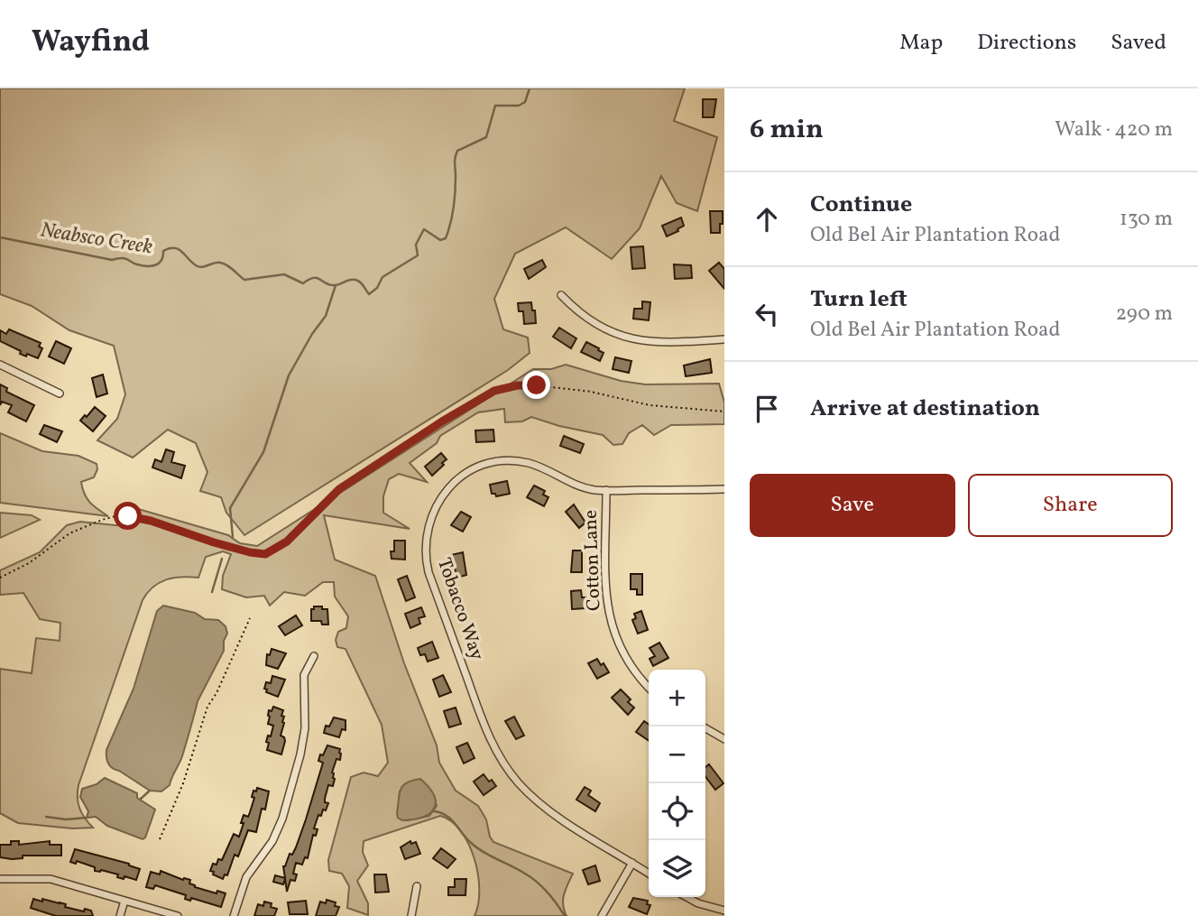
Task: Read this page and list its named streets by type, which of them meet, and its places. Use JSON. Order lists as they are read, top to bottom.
{
  "streets": {
    "street": ["Cotton Lane", "Tobacco Way"]
  },
  "crossings": [
    ["Cotton Lane", "Tobacco Way"]
  ],
  "water": ["Neabsco Creek"],
  "page": {
    "header": "Wayfind",
    "nav": ["Map", "Directions", "Saved"],
    "heading": ["6 min", "Walk · 420 m"],
    "list": [
      ["Continue", "Old Bel Air Plantation Road", "130 m"],
      ["Turn left", "Old Bel Air Plantation Road", "290 m"],
      "Arrive at destination"
    ],
    "buttons": ["Save", "Share"],
    "map_buttons": ["+", "−"]
  }
}
